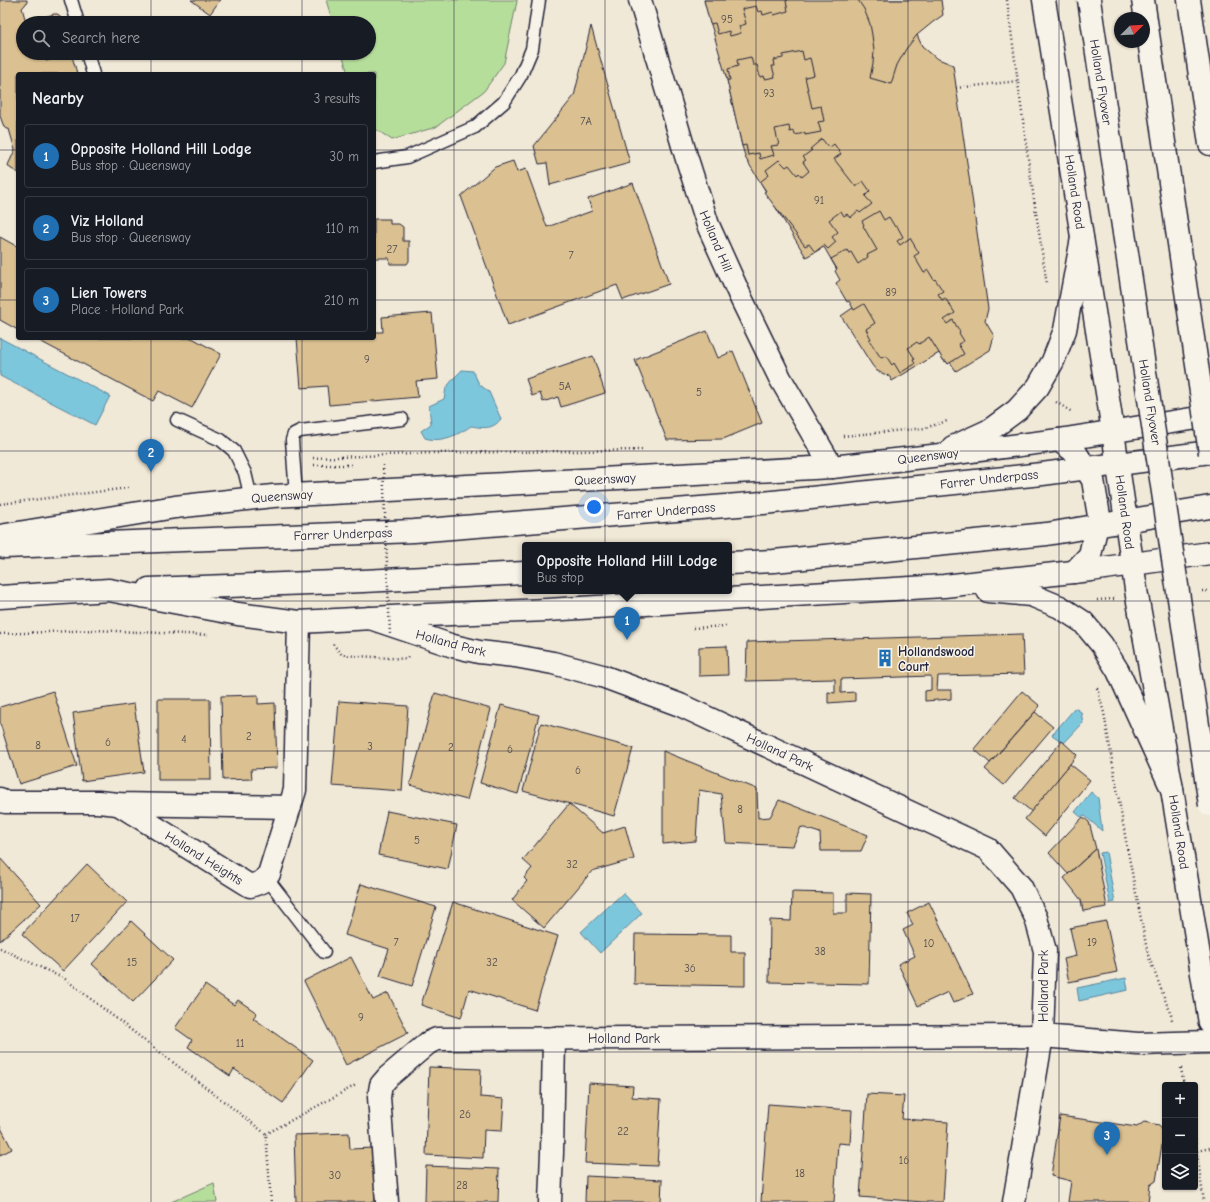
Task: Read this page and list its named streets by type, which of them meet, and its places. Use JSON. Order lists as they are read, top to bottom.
{
  "streets": {
    "main road": [
      "Holland Flyover",
      "Holland Road",
      "Holland Hill",
      "Queensway",
      "Farrer Underpass",
      "Holland Park",
      "Holland Heights"
    ]
  },
  "crossings": [
    ["Holland Road", "Queensway"],
    ["Holland Hill", "Queensway"]
  ],
  "places": {
    "building": ["Hollandswood Court"]
  },
  "house_numbers": [
    "95",
    "93",
    "7A",
    "91",
    "27",
    "7",
    "89",
    "9",
    "5A",
    "5",
    "2",
    "4",
    "6",
    "8",
    "3",
    "2",
    "6",
    "6",
    "8",
    "5",
    "32",
    "17",
    "7",
    "19",
    "10",
    "38",
    "15",
    "32",
    "36",
    "9",
    "11",
    "26",
    "22",
    "16",
    "18",
    "30",
    "28"
  ],
  "north": "top right",
  "page": {
    "search": "Search here",
    "heading": ["Nearby", "3 results"],
    "list": [
      {
        "mark": "1",
        "name": "Opposite Holland Hill Lodge",
        "note": "Bus stop · Queensway",
        "value": "30 m"
      },
      {
        "mark": "2",
        "name": "Viz Holland",
        "note": "Bus stop · Queensway",
        "value": "110 m"
      },
      {
        "mark": "3",
        "name": "Lien Towers",
        "note": "Place · Holland Park",
        "value": "210 m"
      }
    ],
    "pins": ["2", "1", "3"],
    "popup": ["Opposite Holland Hill Lodge", "Bus stop"],
    "map_buttons": ["+", "−"]
  }
}
